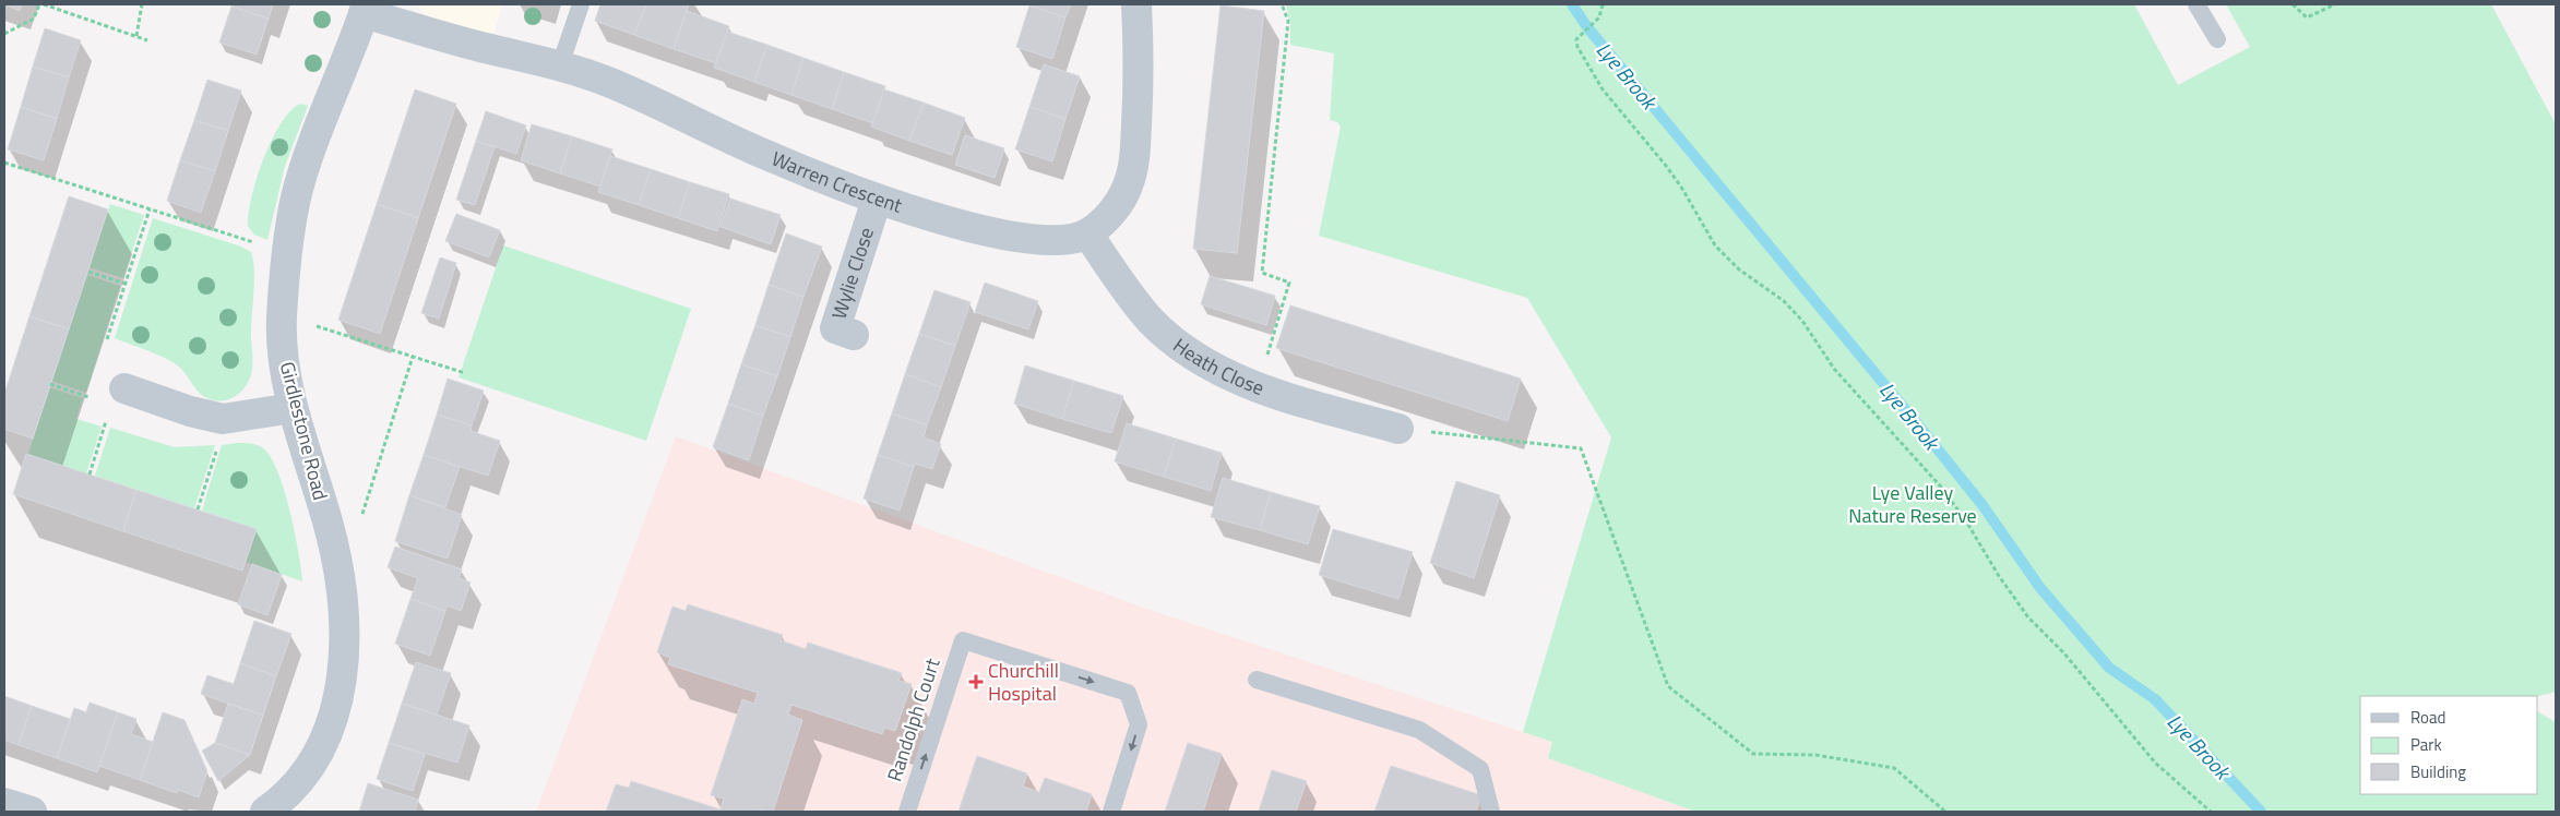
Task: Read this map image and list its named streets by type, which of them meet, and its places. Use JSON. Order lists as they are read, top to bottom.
{
  "streets": {
    "street": [
      "Warren Crescent",
      "Wylie Close",
      "Heath Close",
      "Girdlestone Road"
    ],
    "lane": ["Randolph Court"]
  },
  "crossings": [
    ["Warren Crescent", "Wylie Close"],
    ["Warren Crescent", "Heath Close"],
    ["Warren Crescent", "Girdlestone Road"]
  ],
  "water": ["Lye Brook"],
  "parks": ["Lye Valley Nature Reserve"],
  "places": {
    "health": ["Churchill Hospital"]
  },
  "legend": ["Road", "Park", "Building"]
}
